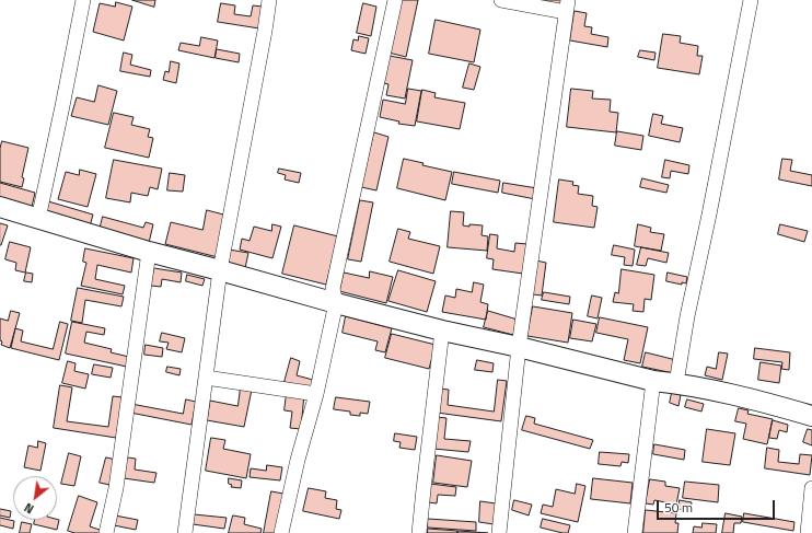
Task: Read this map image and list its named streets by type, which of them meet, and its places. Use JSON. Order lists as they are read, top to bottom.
{
  "scale_bar": "50 m",
  "north": "bottom left"
}
